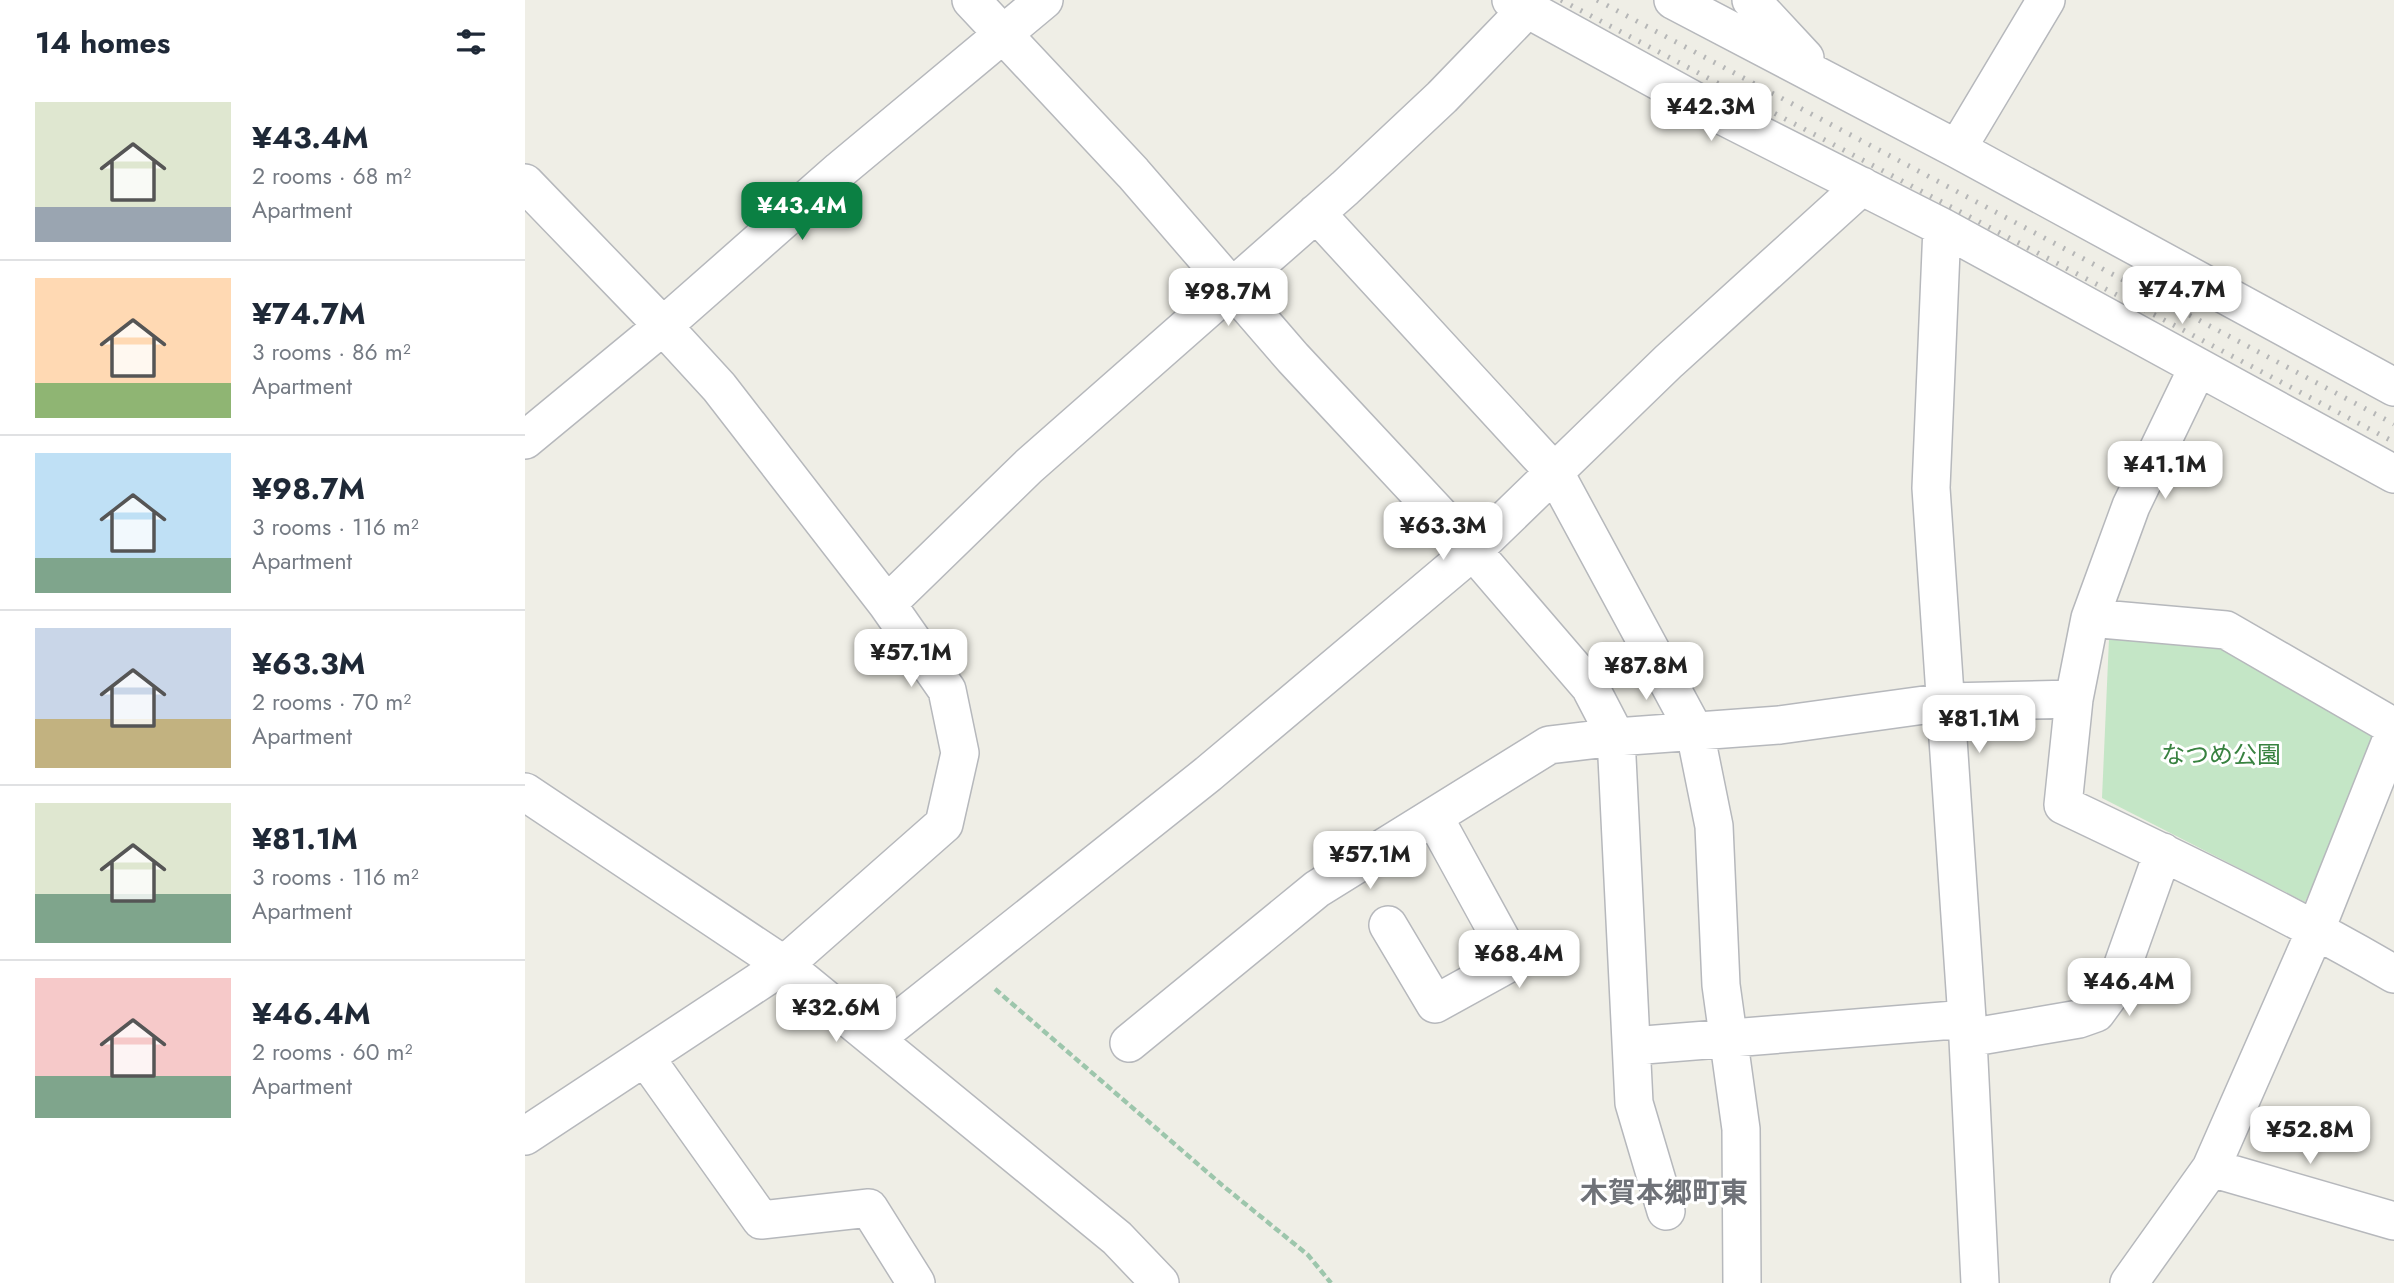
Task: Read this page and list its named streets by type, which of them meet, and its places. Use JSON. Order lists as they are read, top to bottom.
{
  "districts": ["木賀本郷町東"],
  "parks": ["なつめ公園"],
  "page": {
    "heading": "14 homes",
    "price": [
      "¥42.3M",
      "¥43.4M",
      "¥74.7M",
      "¥98.7M",
      "¥41.1M",
      "¥63.3M",
      "¥57.1M",
      "¥87.8M",
      "¥81.1M",
      "¥57.1M",
      "¥68.4M",
      "¥46.4M",
      "¥32.6M",
      "¥52.8M"
    ],
    "list": [
      {
        "name": "¥43.4M",
        "note": "2 rooms · 68 m² · Apartment"
      },
      {
        "name": "¥74.7M",
        "note": "3 rooms · 86 m² · Apartment"
      },
      {
        "name": "¥98.7M",
        "note": "3 rooms · 116 m² · Apartment"
      },
      {
        "name": "¥63.3M",
        "note": "2 rooms · 70 m² · Apartment"
      },
      {
        "name": "¥81.1M",
        "note": "3 rooms · 116 m² · Apartment"
      },
      {
        "name": "¥46.4M",
        "note": "2 rooms · 60 m² · Apartment"
      }
    ]
  }
}
